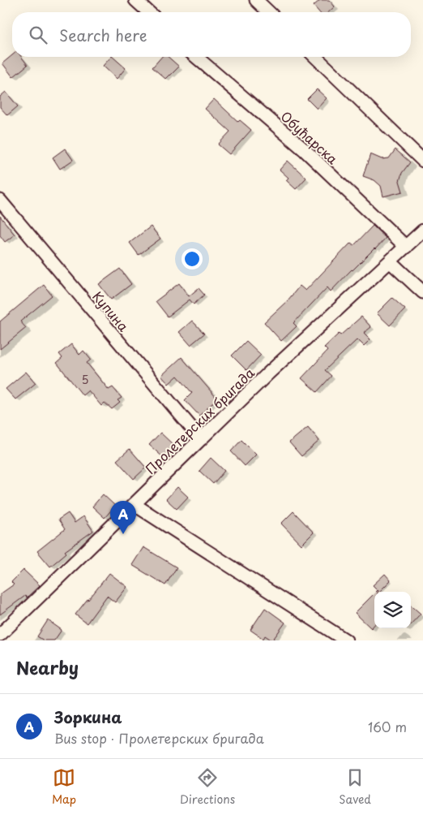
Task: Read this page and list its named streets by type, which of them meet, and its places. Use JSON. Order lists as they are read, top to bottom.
{
  "streets": {
    "street": ["Обућарска", "Купина", "Пролетерских бригада"]
  },
  "crossings": [
    ["Обућарска", "Пролетерских бригада"],
    ["Купина", "Пролетерских бригада"]
  ],
  "house_numbers": ["5"],
  "page": {
    "search": "Search here",
    "pins": "A",
    "heading": "Nearby",
    "list": [
      {
        "mark": "A",
        "name": "Зоркина",
        "note": "Bus stop · Пролетерских бригада",
        "value": "160 m"
      }
    ],
    "nav": ["Map", "Directions", "Saved"]
  }
}
